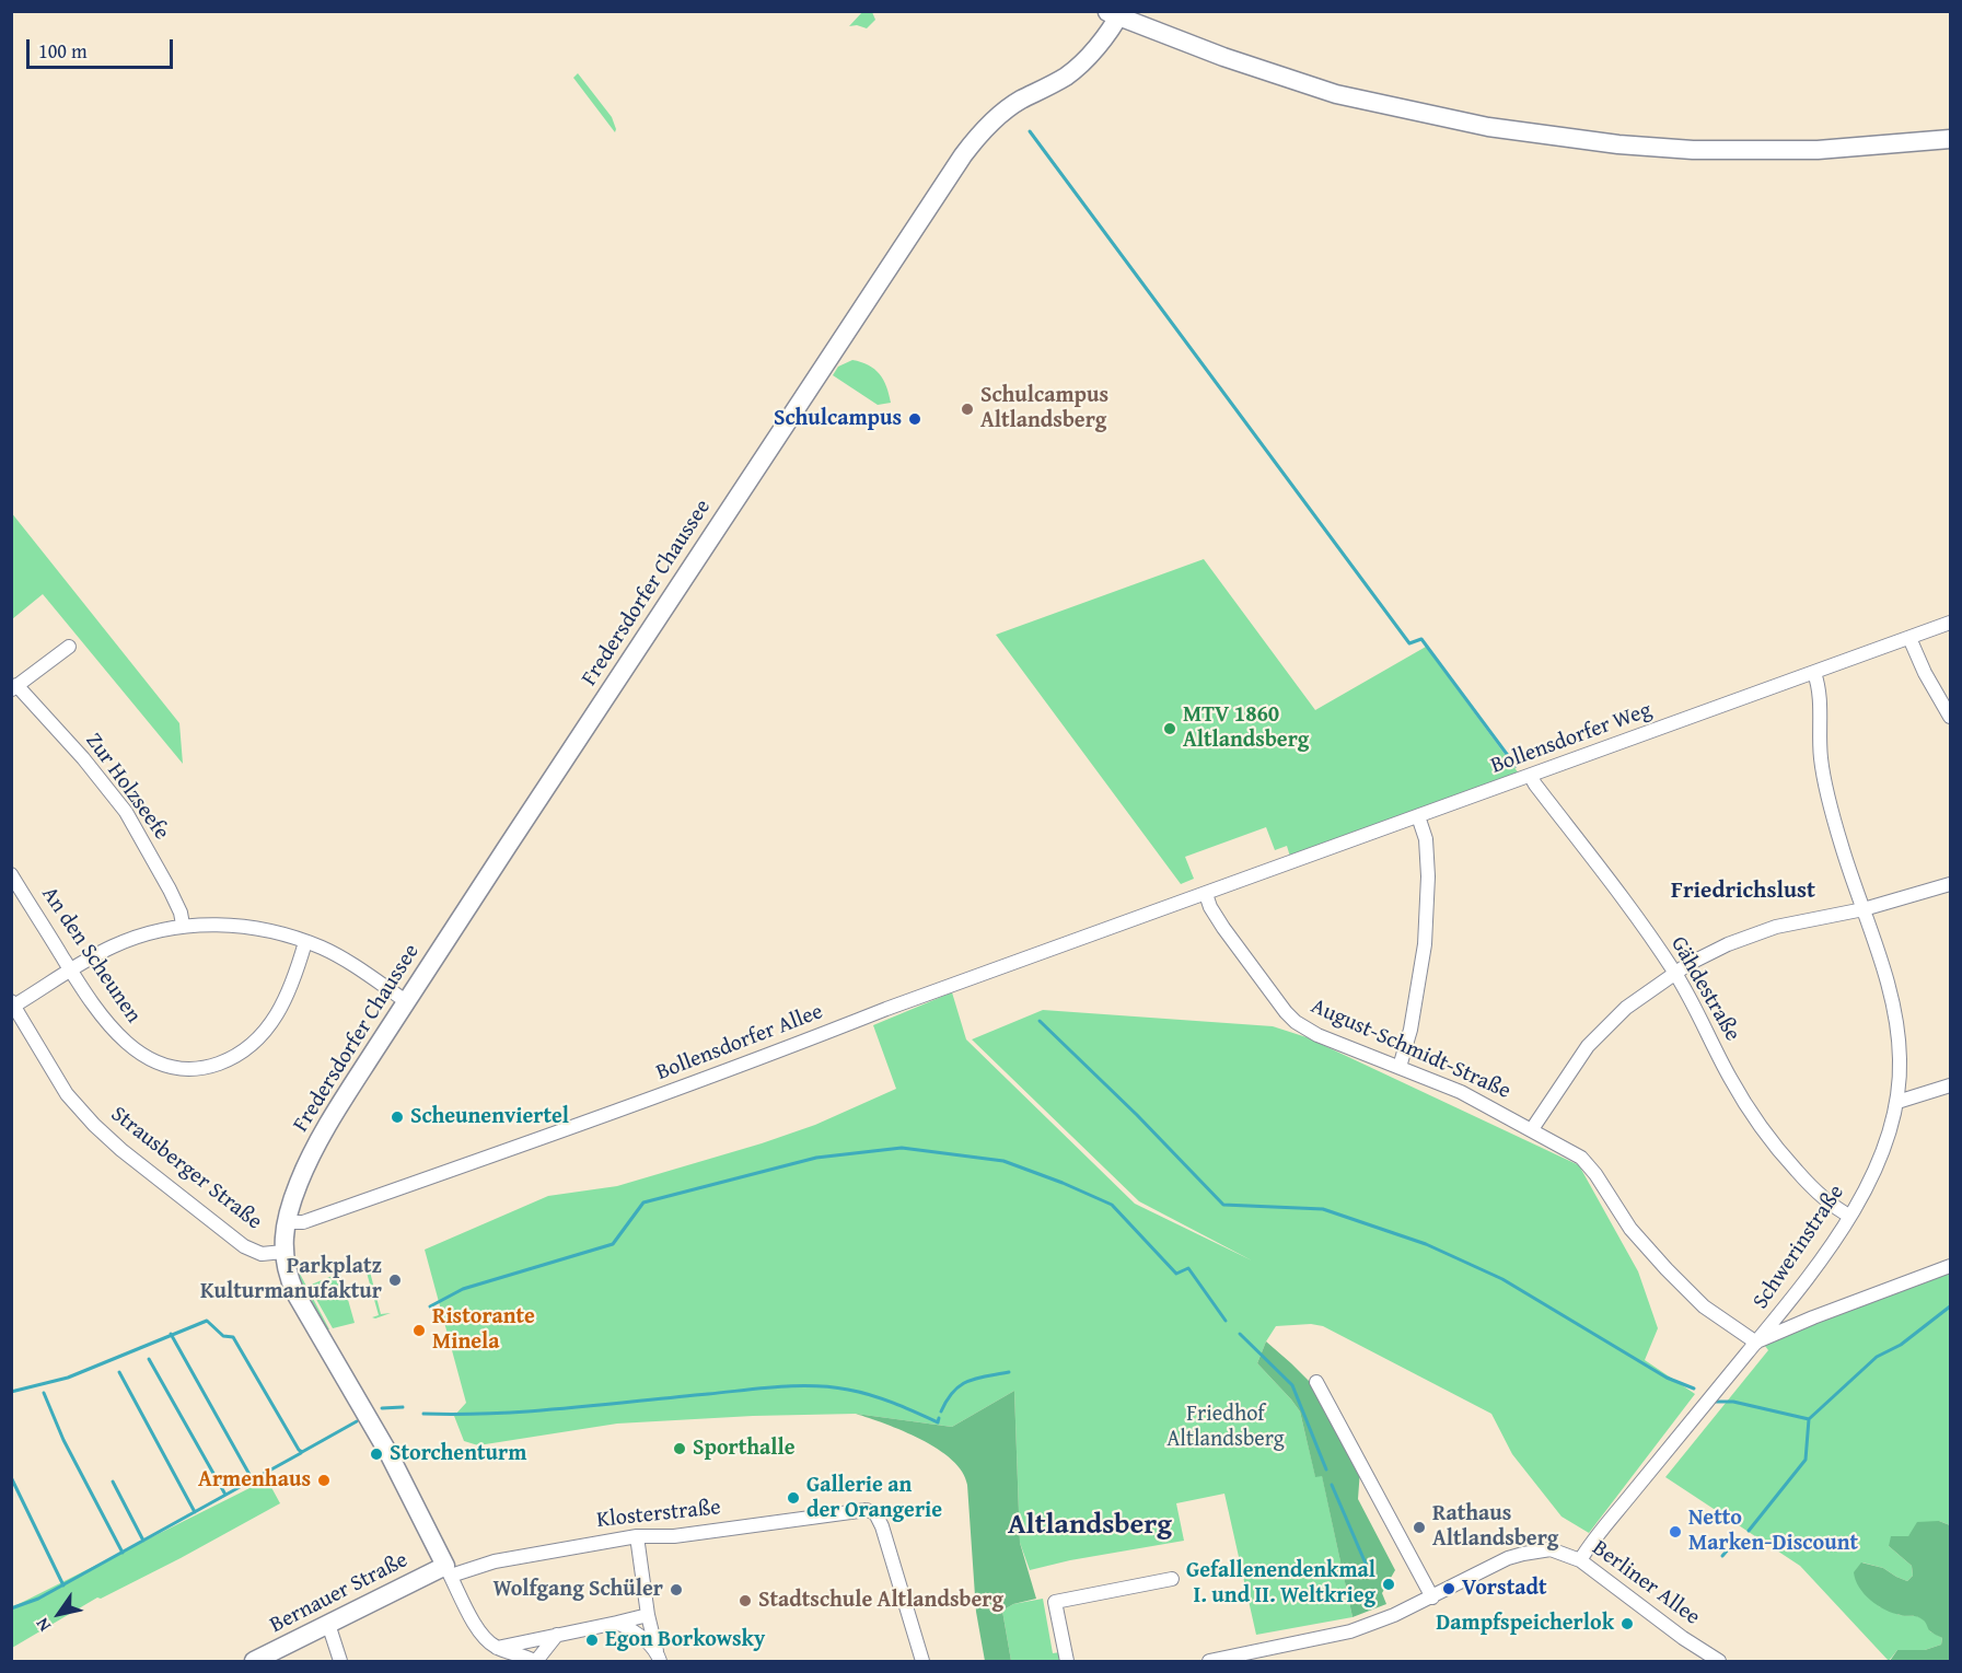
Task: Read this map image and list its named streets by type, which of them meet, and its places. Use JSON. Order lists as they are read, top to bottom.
{
  "streets": {
    "main road": ["Fredersdorfer Chaussee", "Bernauer Straße"],
    "street": [
      "Bollensdorfer Weg",
      "Zur Holzseefe",
      "An den Scheunen",
      "Gähdestraße",
      "Bollensdorfer Allee",
      "August-Schmidt-Straße",
      "Strausberger Straße",
      "Schwerinstraße",
      "Klosterstraße",
      "Berliner Allee"
    ]
  },
  "crossings": [
    ["Fredersdorfer Chaussee", "Bollensdorfer Allee"],
    ["Fredersdorfer Chaussee", "Strausberger Straße"],
    ["Bollensdorfer Weg", "Gähdestraße"],
    ["Bollensdorfer Weg", "Bollensdorfer Allee"],
    ["Bollensdorfer Weg", "August-Schmidt-Straße"],
    ["Bollensdorfer Weg", "Schwerinstraße"],
    ["Gähdestraße", "Schwerinstraße"],
    ["Bollensdorfer Allee", "August-Schmidt-Straße"],
    ["August-Schmidt-Straße", "Schwerinstraße"],
    ["Schwerinstraße", "Berliner Allee"],
    ["Klosterstraße", "Bernauer Straße"]
  ],
  "districts": ["Friedrichslust", "Altlandsberg"],
  "parks": ["Friedhof Altlandsberg"],
  "places": [
    "Schulcampus Altlandsberg",
    "Schulcampus",
    "MTV 1860 Altlandsberg",
    "Scheunenviertel",
    "Parkplatz Kulturmanufaktur",
    "Ristorante Minela",
    "Sporthalle",
    "Storchenturm",
    "Armenhaus",
    "Gallerie an der Orangerie",
    "Rathaus Altlandsberg",
    "Netto Marken-Discount",
    "Gefallenendenkmal I. und II. Weltkrieg",
    "Vorstadt",
    "Wolfgang Schüler",
    "Stadtschule Altlandsberg",
    "Dampfspeicherlok",
    "Egon Borkowsky"
  ],
  "scale_bar": "100 m",
  "north": "bottom left"
}
